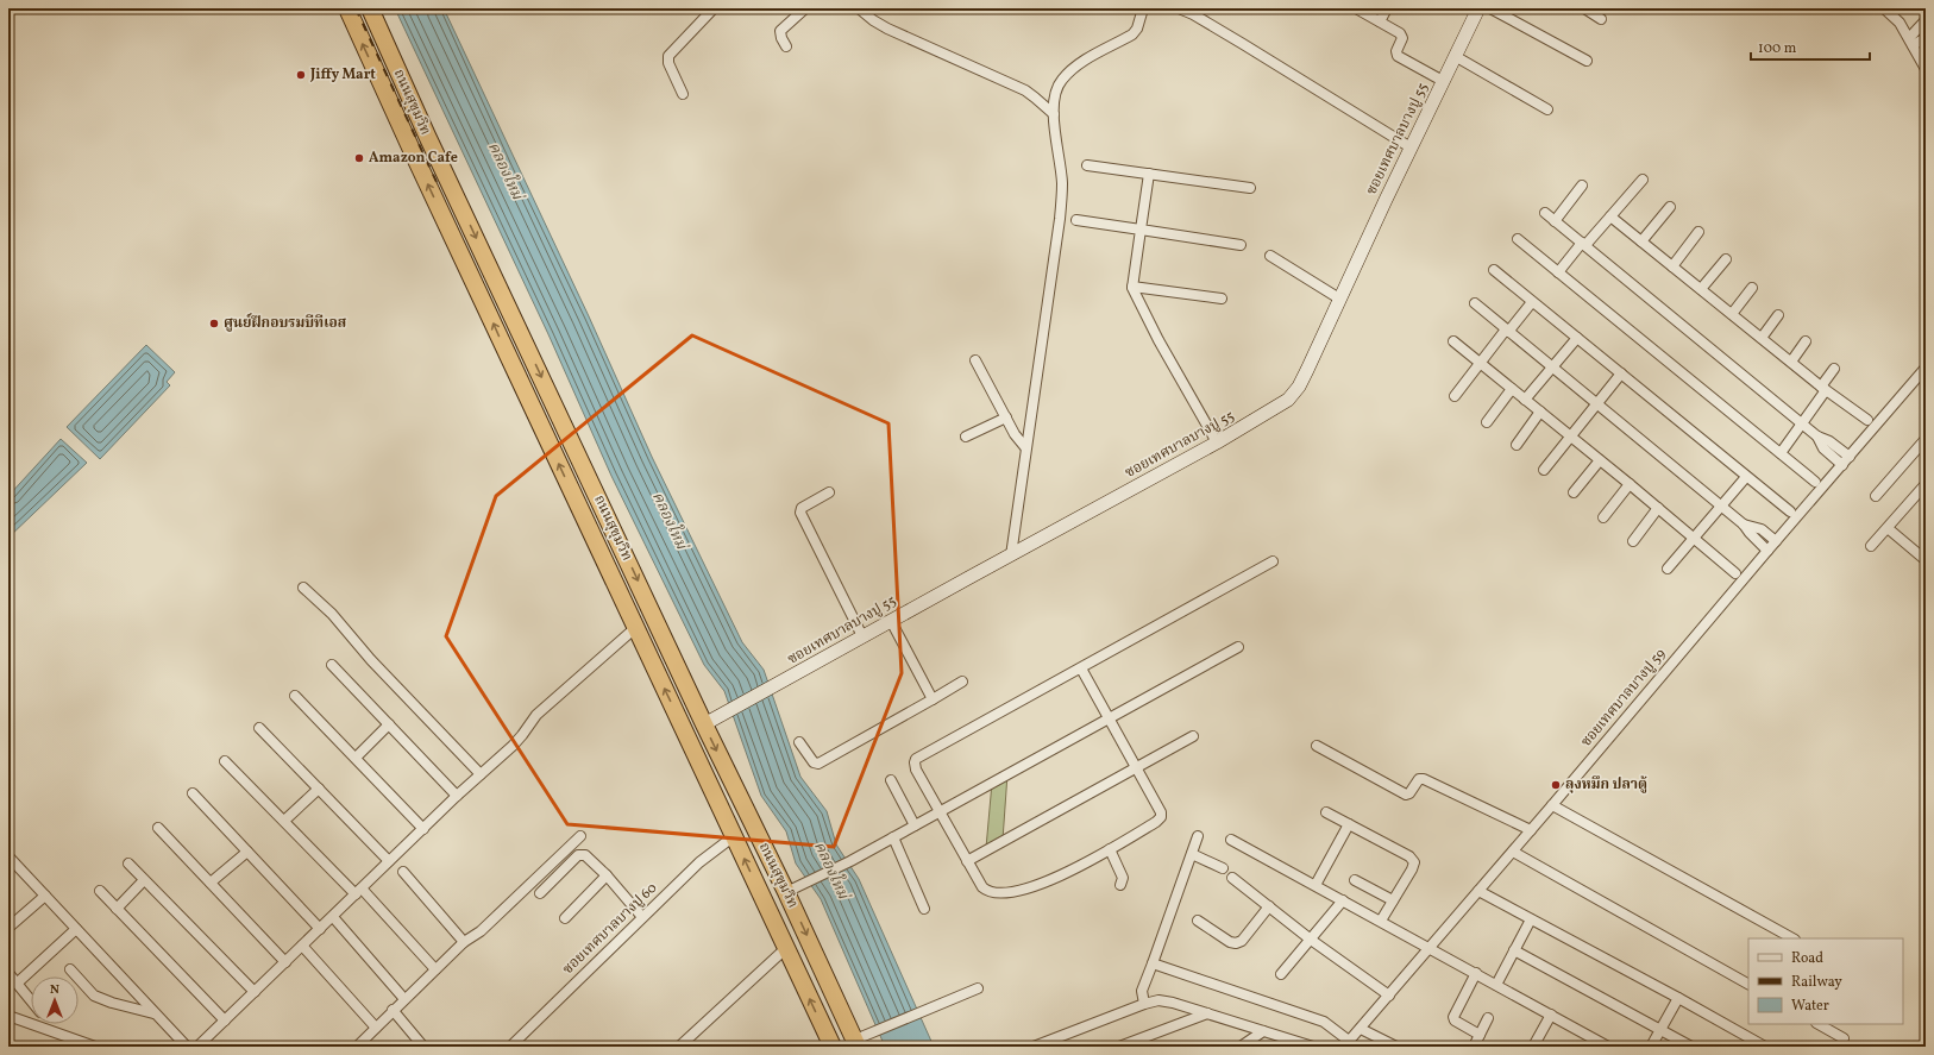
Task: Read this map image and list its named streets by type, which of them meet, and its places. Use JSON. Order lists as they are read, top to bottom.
{
  "streets": {
    "highway": ["ถนนสุขุมวิท"],
    "street": ["ซอยเทศบาลบางปู 55", "ซอยเทศบาลบางปู 59", "ซอยเทศบาลบางปู 60"]
  },
  "crossings": [
    ["ถนนสุขุมวิท", "ซอยเทศบาลบางปู 55"],
    ["ถนนสุขุมวิท", "ซอยเทศบาลบางปู 60"]
  ],
  "water": ["คลองใหม่"],
  "places": [
    "Jiffy Mart",
    "Amazon Cafe",
    "ศูนย์ฝึกอบรมบีทีเอส",
    "ลุงหมึก ปลาตู้"
  ],
  "legend": ["Road", "Railway", "Water"],
  "scale_bar": "100 m",
  "north": "top"
}
